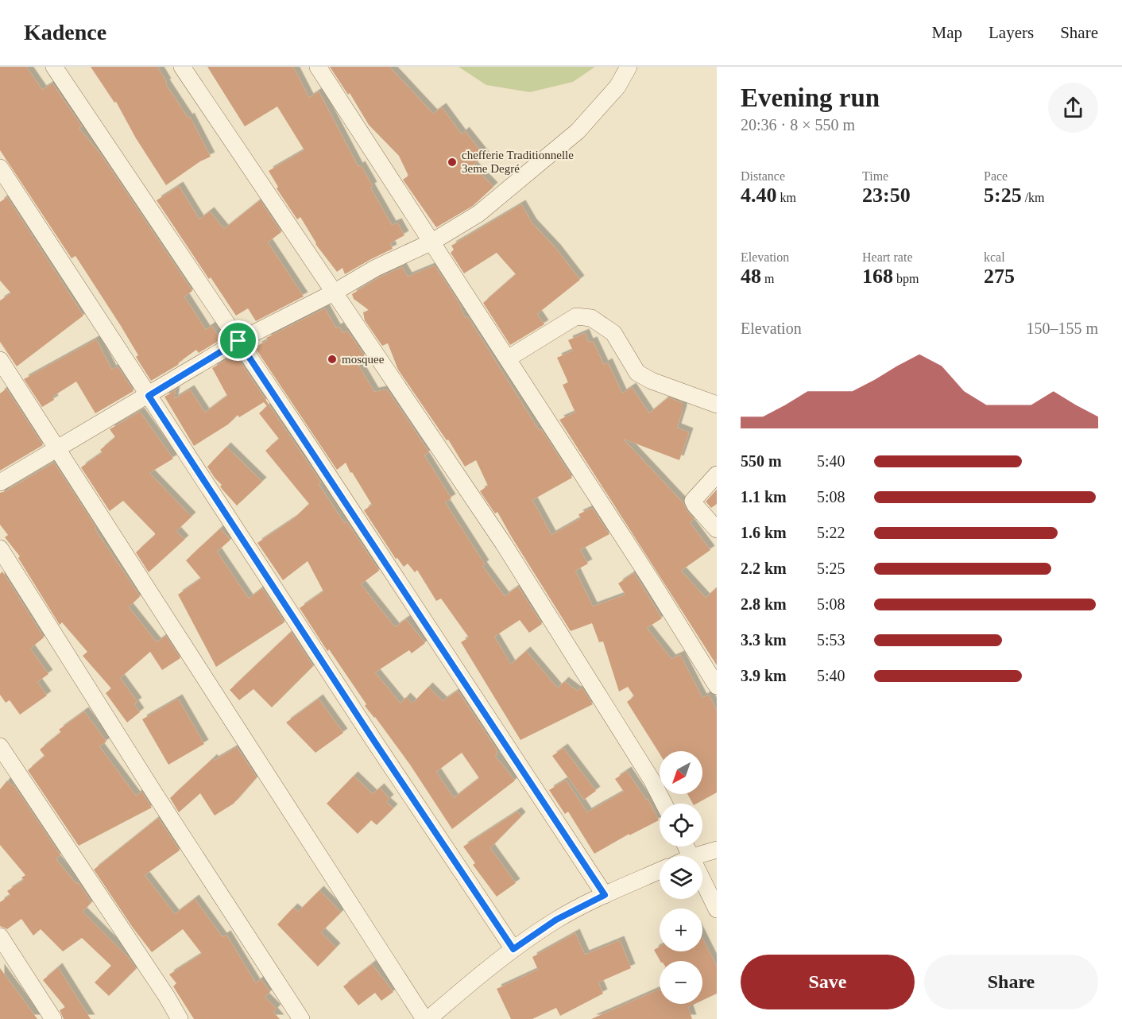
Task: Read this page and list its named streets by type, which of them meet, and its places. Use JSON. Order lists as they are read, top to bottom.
{
  "places": ["chefferie Traditionnelle 3eme Degré", "mosquee"],
  "north": "bottom left",
  "page": {
    "header": "Kadence",
    "nav": ["Map", "Layers", "Share"],
    "heading": ["Evening run", "20:36 · 8 × 550 m"],
    "stats": [
      ["Distance", "4.40 km"],
      ["Time", "23:50"],
      ["Pace", "5:25 /km"],
      ["Elevation", "48 m"],
      ["Heart rate", "168 bpm"],
      ["kcal", "275"]
    ],
    "chart": ["Elevation", "150–155 m"],
    "list": [
      {
        "name": "550 m",
        "note": "5:40"
      },
      {
        "name": "1.1 km",
        "note": "5:08"
      },
      {
        "name": "1.6 km",
        "note": "5:22"
      },
      {
        "name": "2.2 km",
        "note": "5:25"
      },
      {
        "name": "2.8 km",
        "note": "5:08"
      },
      {
        "name": "3.3 km",
        "note": "5:53"
      },
      {
        "name": "3.9 km",
        "note": "5:40"
      }
    ],
    "map_buttons": ["+", "−"],
    "buttons": ["Save", "Share"]
  }
}
